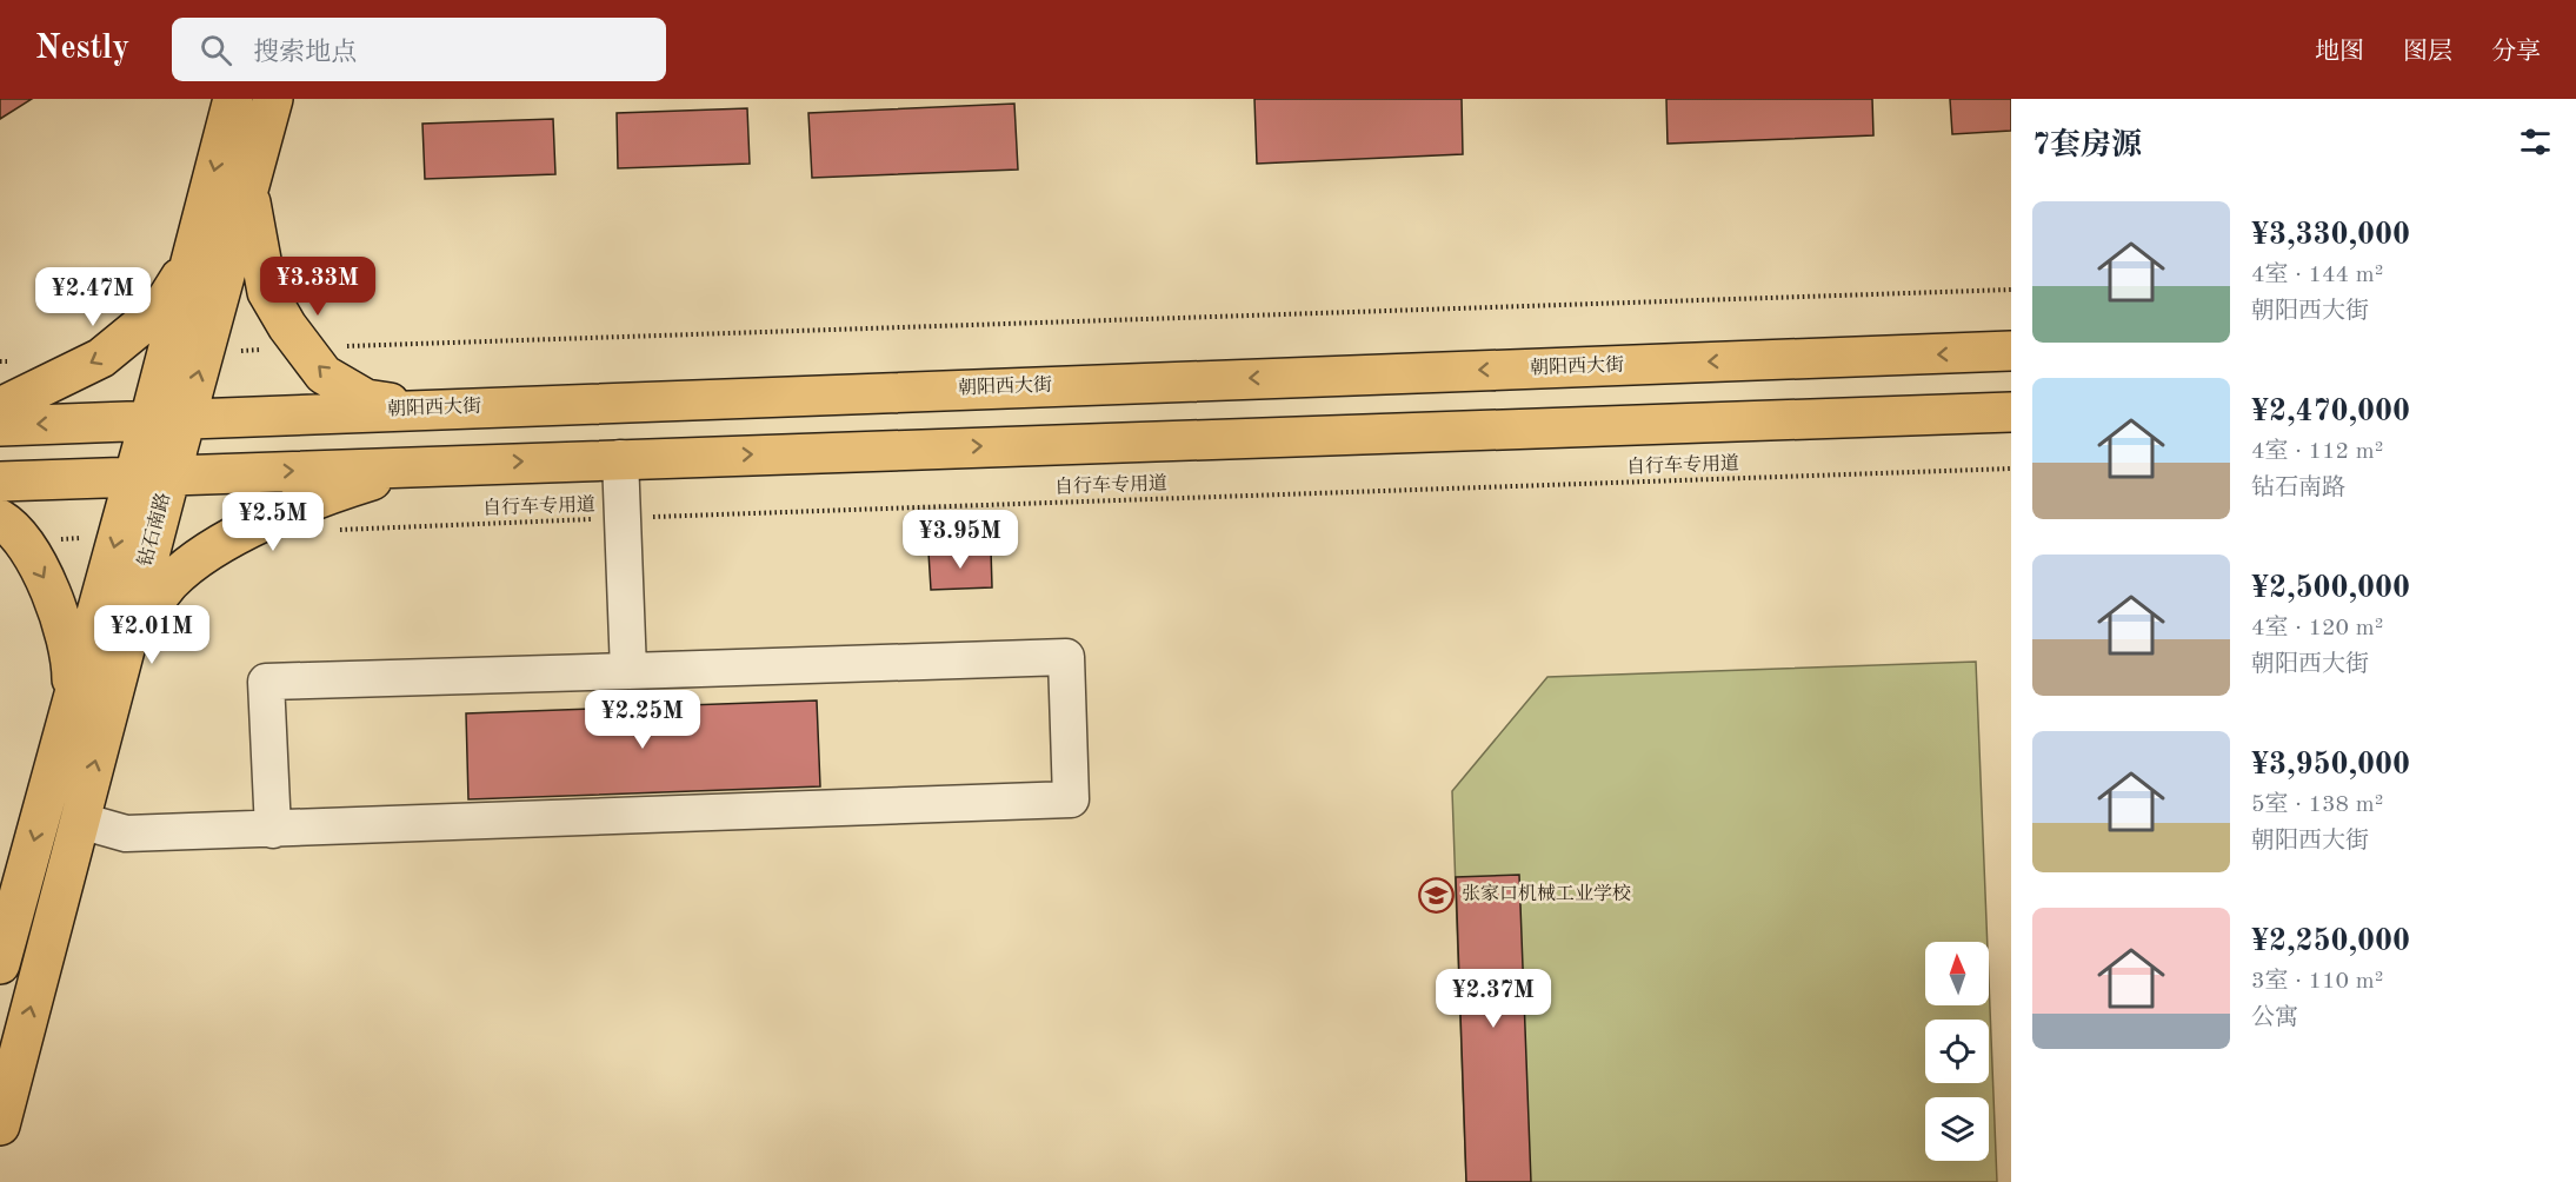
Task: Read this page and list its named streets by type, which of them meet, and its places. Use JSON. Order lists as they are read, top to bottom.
{
  "streets": {
    "main road": ["朝阳西大街", "钻石南路"],
    "path": ["自行车专用道"]
  },
  "crossings": [
    ["朝阳西大街", "钻石南路"]
  ],
  "places": {
    "school or university": ["张家口机械工业学校"]
  },
  "north": "top",
  "page": {
    "header": "Nestly",
    "search": "搜索地点",
    "nav": ["地图", "图层", "分享"],
    "heading": "7套房源",
    "list": [
      {
        "name": "¥3,330,000",
        "note": "4室 · 144 m² · 朝阳西大街"
      },
      {
        "name": "¥2,470,000",
        "note": "4室 · 112 m² · 钻石南路"
      },
      {
        "name": "¥2,500,000",
        "note": "4室 · 120 m² · 朝阳西大街"
      },
      {
        "name": "¥3,950,000",
        "note": "5室 · 138 m² · 朝阳西大街"
      },
      {
        "name": "¥2,250,000",
        "note": "3室 · 110 m² · 公寓"
      }
    ],
    "price": [
      "¥3.33M",
      "¥2.47M",
      "¥2.5M",
      "¥3.95M",
      "¥2.01M",
      "¥2.25M",
      "¥2.37M"
    ]
  }
}
